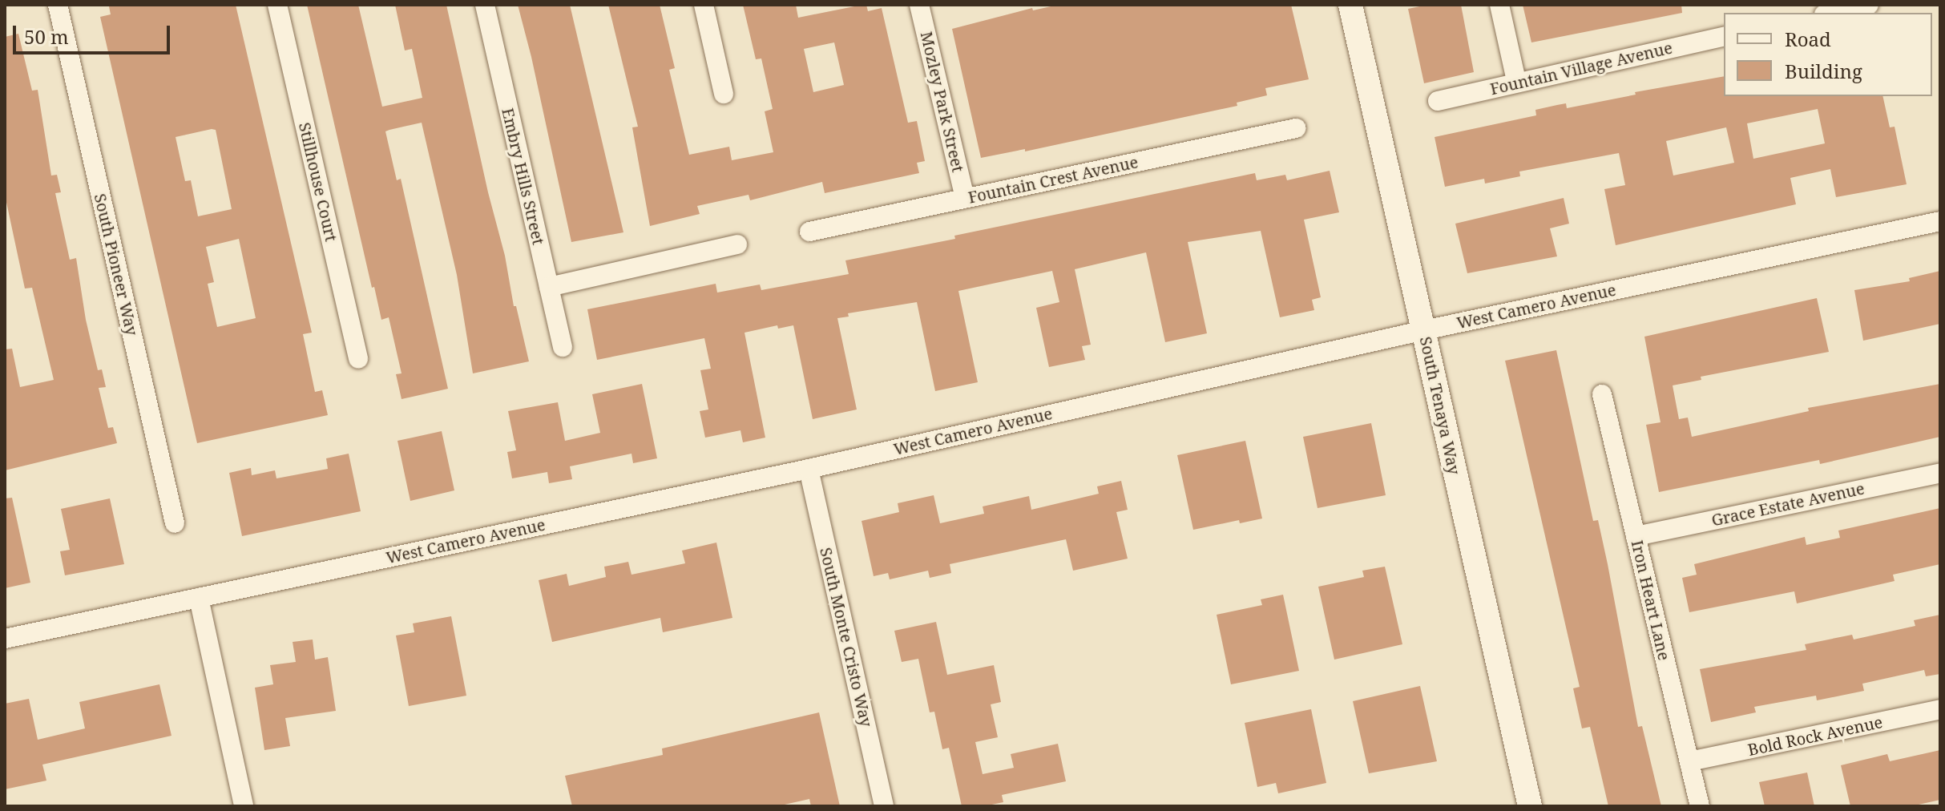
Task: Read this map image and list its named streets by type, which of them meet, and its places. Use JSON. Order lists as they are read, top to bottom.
{
  "streets": {
    "street": [
      "Fountain Village Avenue",
      "Mozley Park Street",
      "Embry Hills Street",
      "Fountain Crest Avenue",
      "Stillhouse Court",
      "South Pioneer Way",
      "West Camero Avenue",
      "South Tenaya Way",
      "Grace Estate Avenue",
      "Iron Heart Lane",
      "South Monte Cristo Way",
      "Bold Rock Avenue"
    ]
  },
  "crossings": [
    ["Mozley Park Street", "Fountain Crest Avenue"],
    ["West Camero Avenue", "South Tenaya Way"],
    ["West Camero Avenue", "South Monte Cristo Way"],
    ["Grace Estate Avenue", "Iron Heart Lane"],
    ["Iron Heart Lane", "Bold Rock Avenue"]
  ],
  "legend": ["Road", "Building"],
  "scale_bar": "50 m"
}
